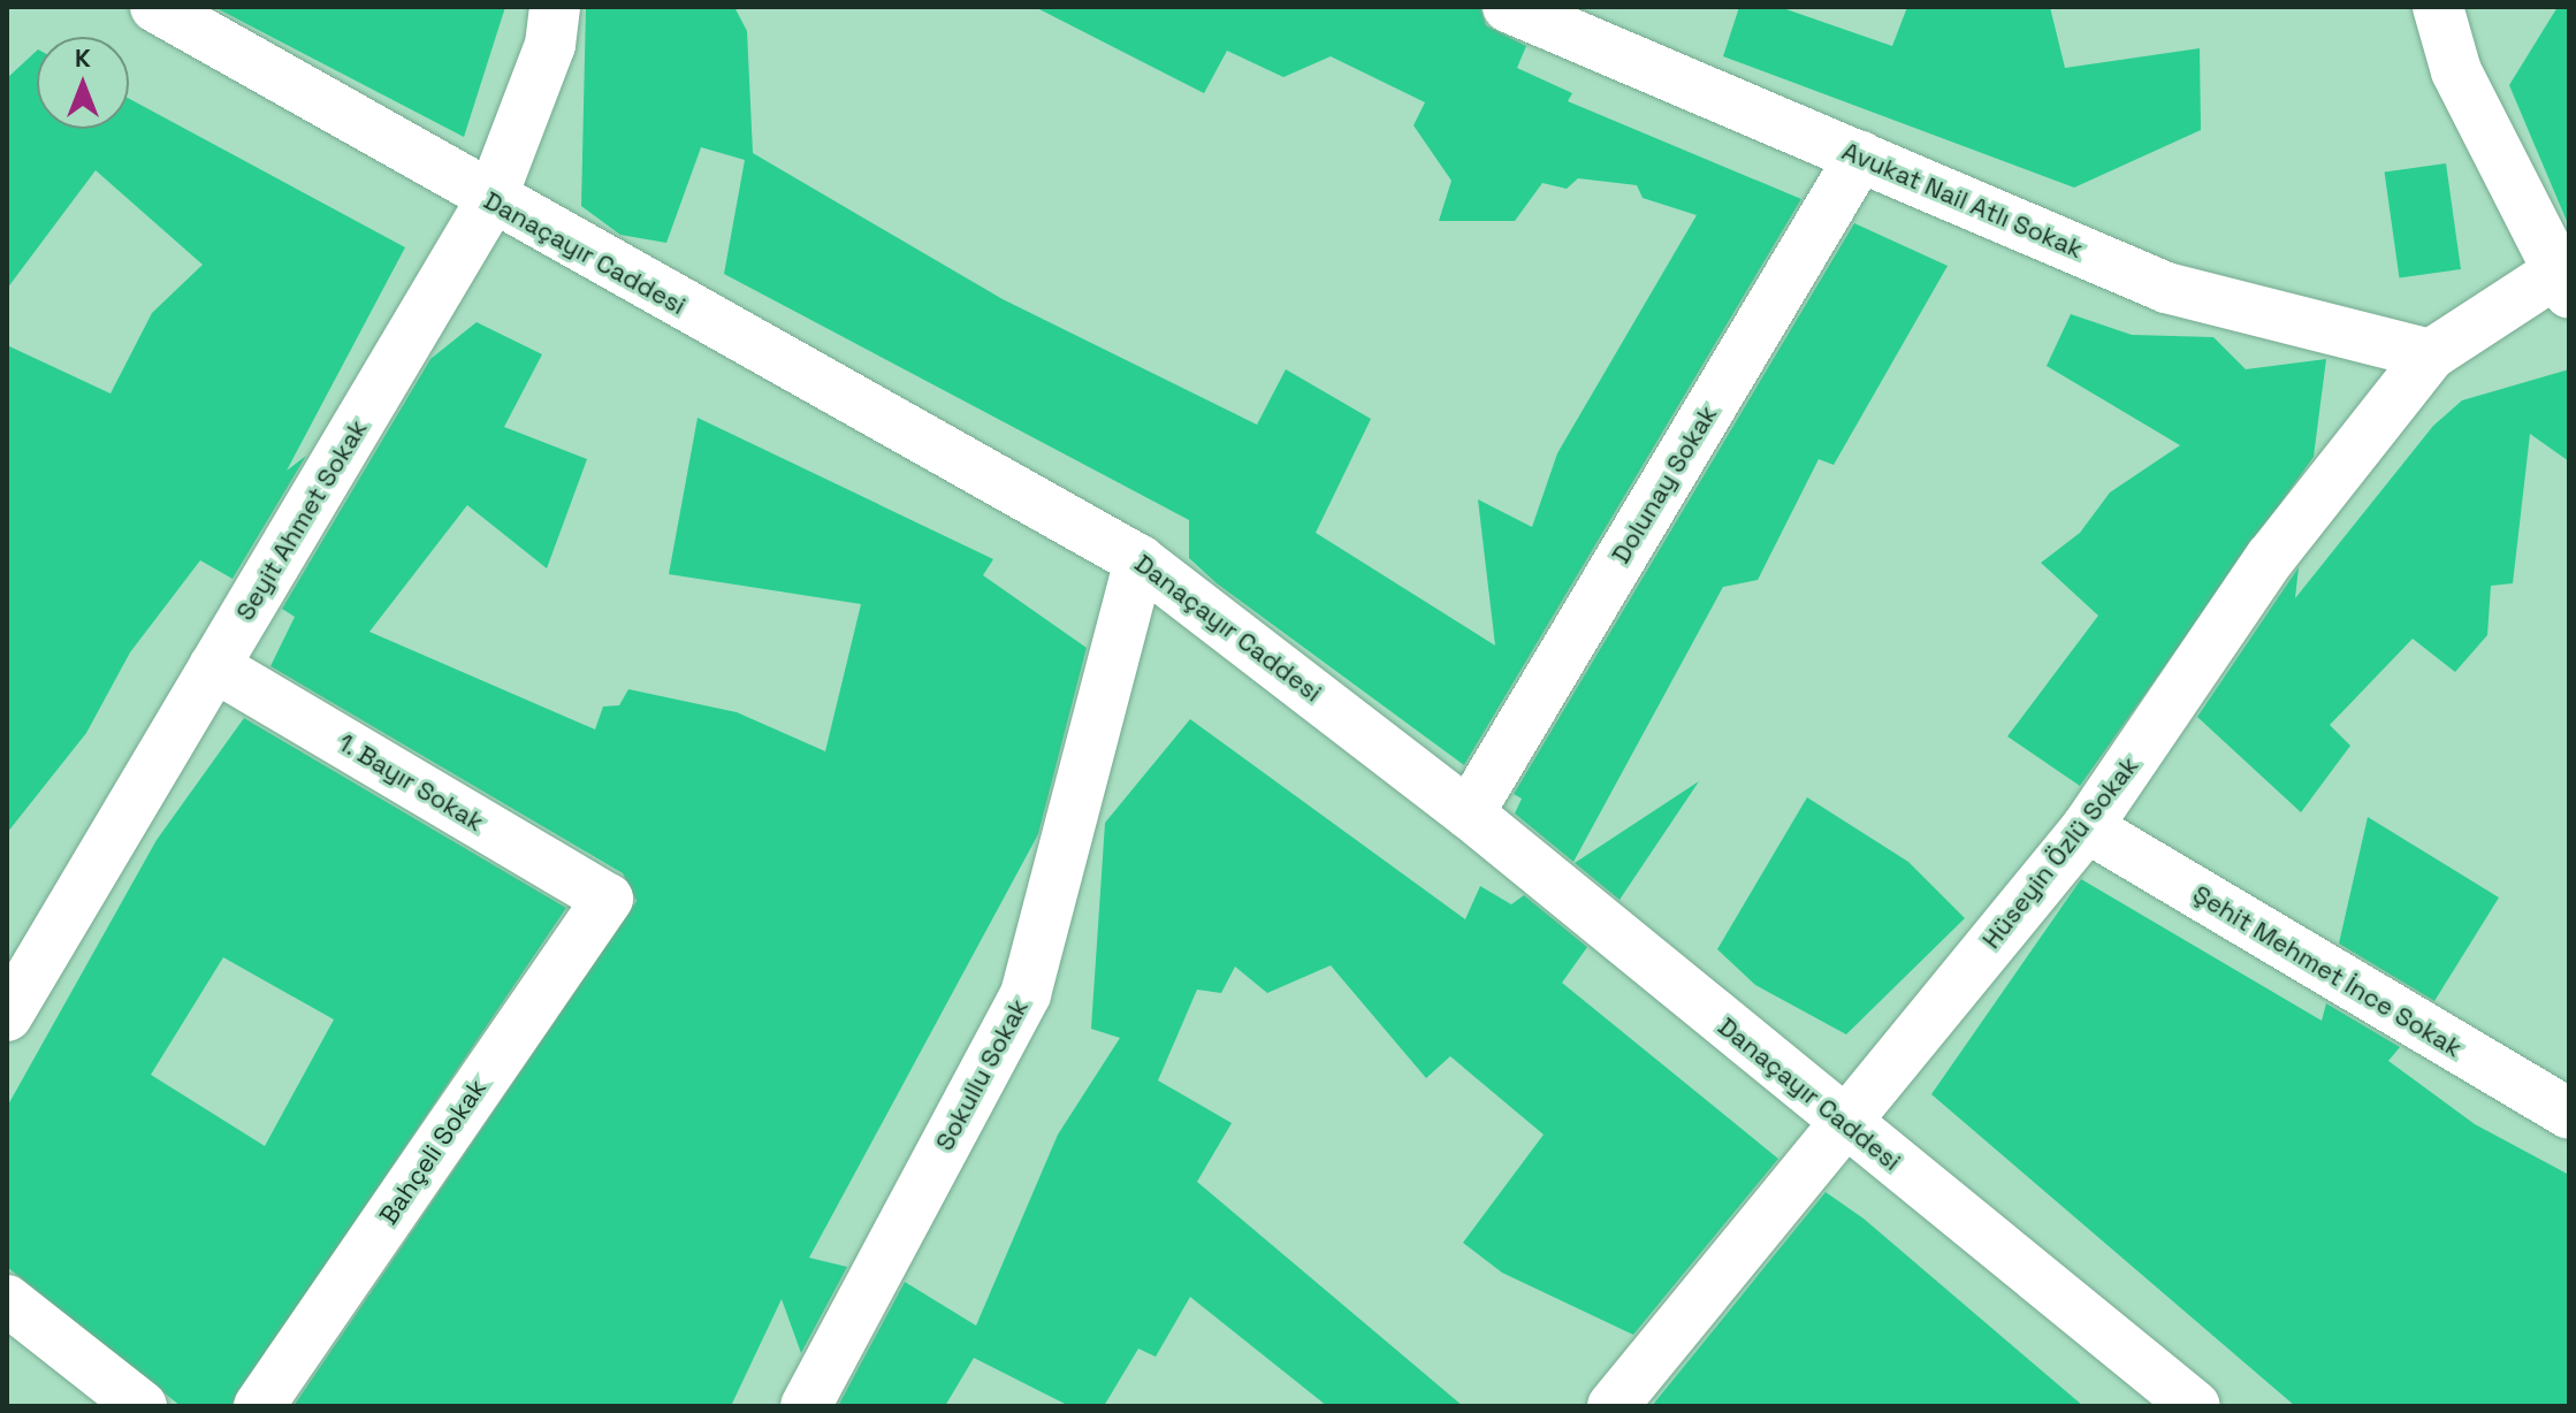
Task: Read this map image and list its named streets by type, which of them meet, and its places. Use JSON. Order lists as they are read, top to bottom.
{
  "streets": {
    "street": [
      "Avukat Nail Atlı Sokak",
      "Danaçayır Caddesi",
      "Dolunay Sokak",
      "Seyit Ahmet Sokak",
      "1. Bayır Sokak",
      "Hüseyin Özlü Sokak",
      "Şehit Mehmet İnce Sokak",
      "Sokullu Sokak",
      "Bahçeli Sokak"
    ]
  },
  "crossings": [
    ["Avukat Nail Atlı Sokak", "Dolunay Sokak"],
    ["Avukat Nail Atlı Sokak", "Hüseyin Özlü Sokak"],
    ["Danaçayır Caddesi", "Dolunay Sokak"],
    ["Danaçayır Caddesi", "Seyit Ahmet Sokak"],
    ["Danaçayır Caddesi", "Hüseyin Özlü Sokak"],
    ["Danaçayır Caddesi", "Sokullu Sokak"],
    ["Seyit Ahmet Sokak", "1. Bayır Sokak"],
    ["1. Bayır Sokak", "Bahçeli Sokak"],
    ["Hüseyin Özlü Sokak", "Şehit Mehmet İnce Sokak"]
  ],
  "north": "top"
}
